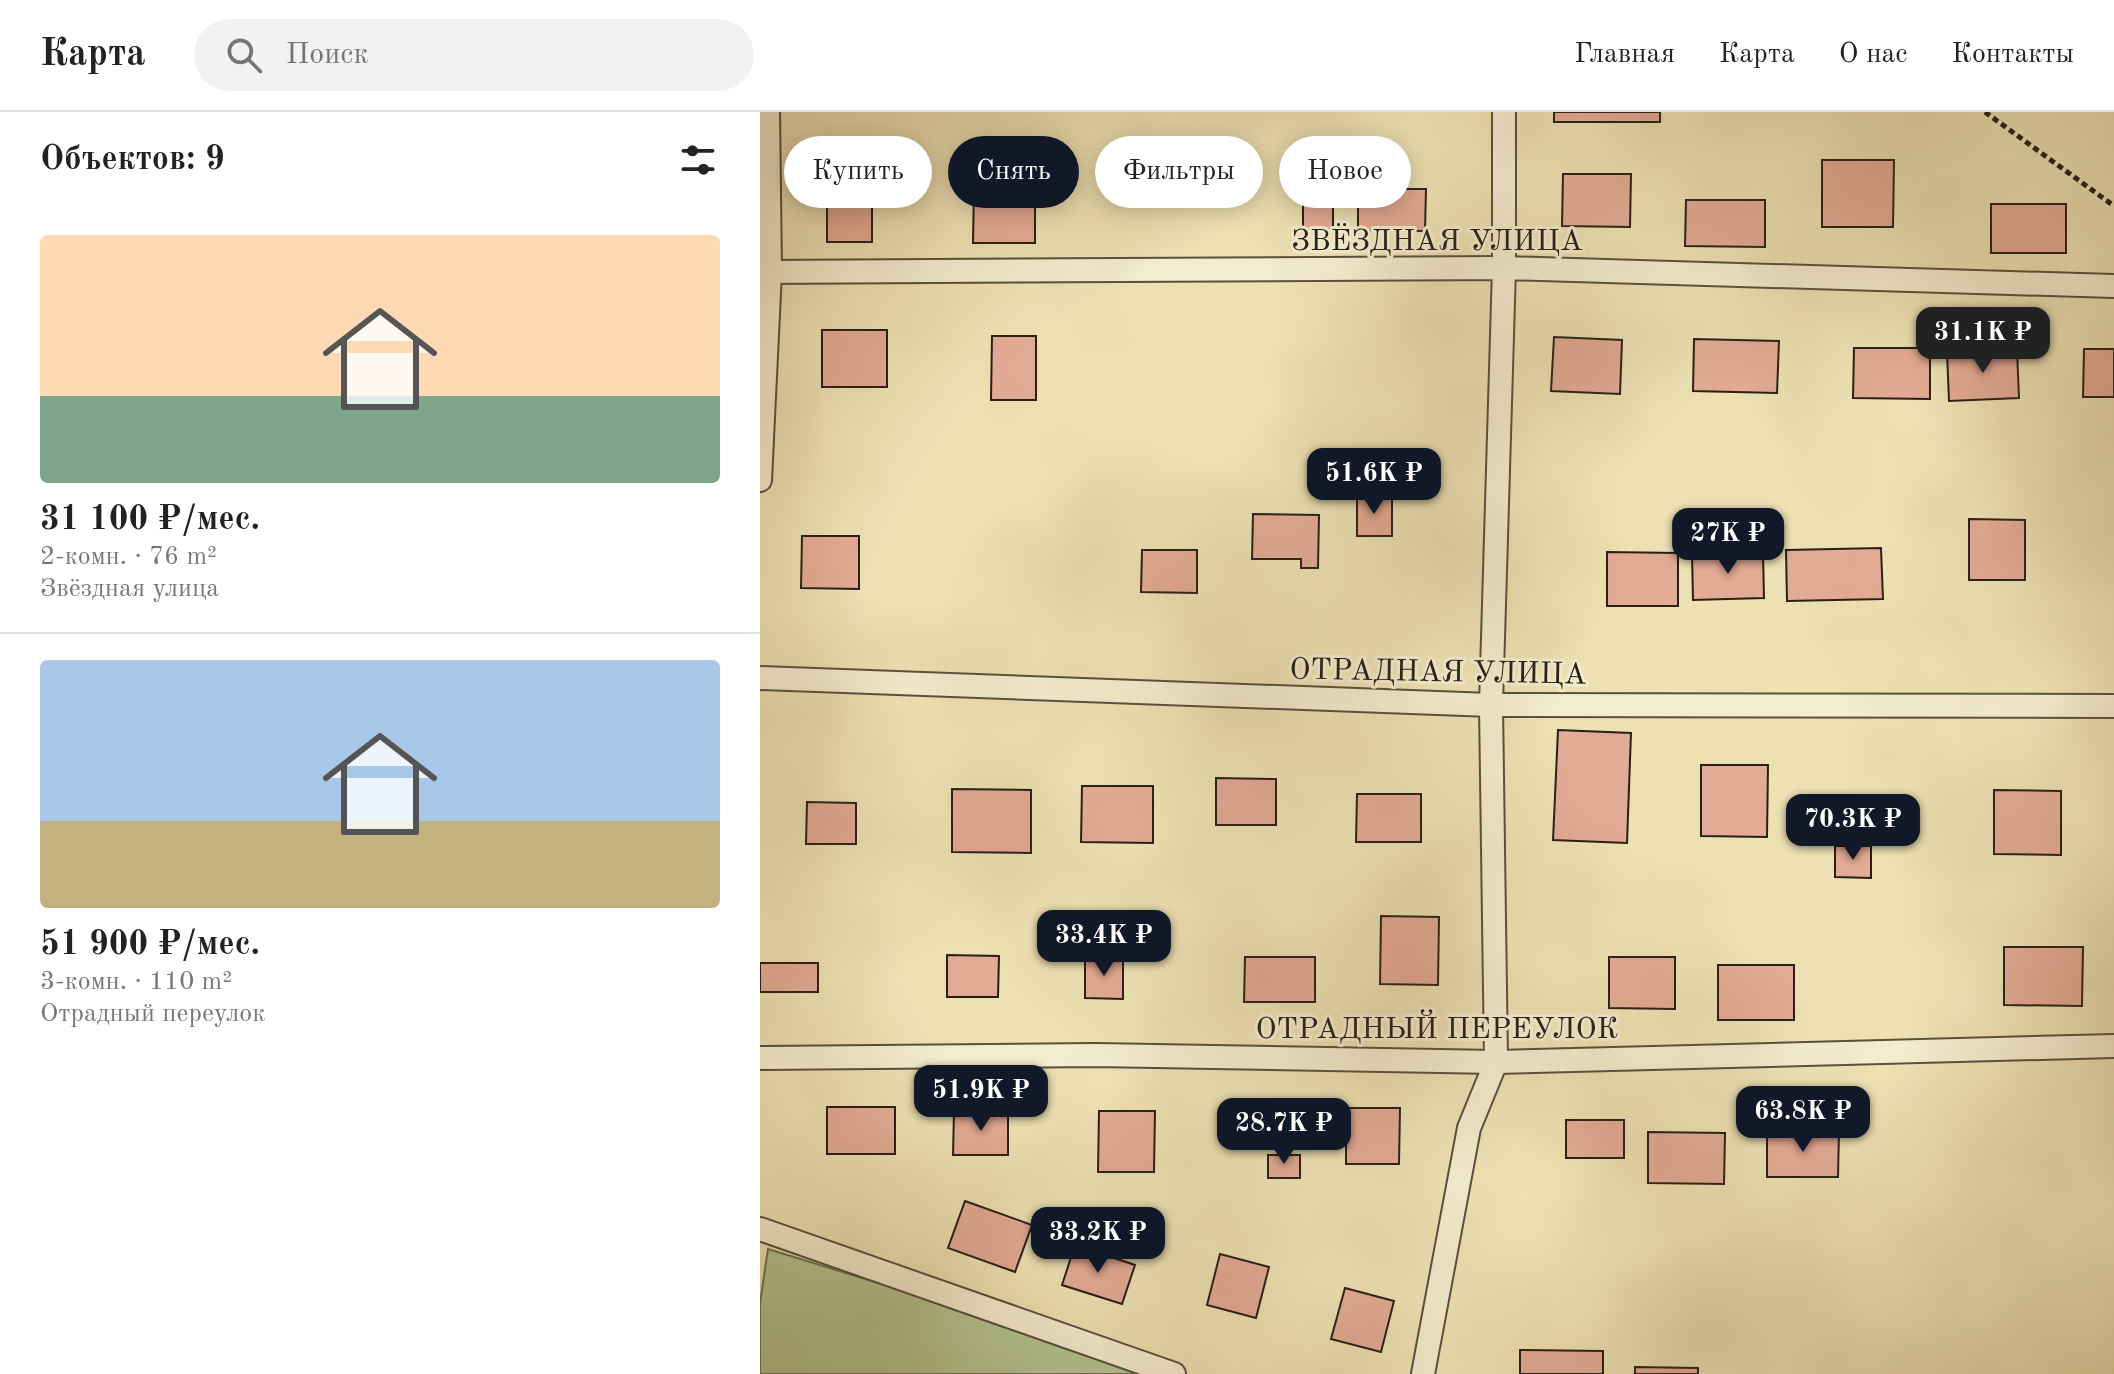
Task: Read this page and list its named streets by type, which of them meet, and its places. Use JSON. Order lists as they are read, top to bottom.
{
  "streets": {
    "street": ["ЗВЁЗДНАЯ УЛИЦА", "ОТРАДНАЯ УЛИЦА", "ОТРАДНЫЙ ПЕРЕУЛОК"]
  },
  "page": {
    "header": "Карта",
    "search": "Поиск",
    "nav": [
      "Главная",
      "Карта",
      "О нас",
      "Контакты"
    ],
    "heading": "Объектов: 9",
    "chip": [
      "Купить",
      "Снять",
      "Фильтры",
      "Новое"
    ],
    "list": [
      {
        "name": "31 100 ₽/мес.",
        "note": "2-комн. · 76 m² · Звёздная улица"
      },
      {
        "name": "51 900 ₽/мес.",
        "note": "3-комн. · 110 m² · Отрадный переулок"
      }
    ],
    "price": [
      "31.1K ₽",
      "51.6K ₽",
      "27K ₽",
      "70.3K ₽",
      "33.4K ₽",
      "51.9K ₽",
      "63.8K ₽",
      "28.7K ₽",
      "33.2K ₽"
    ]
  }
}
